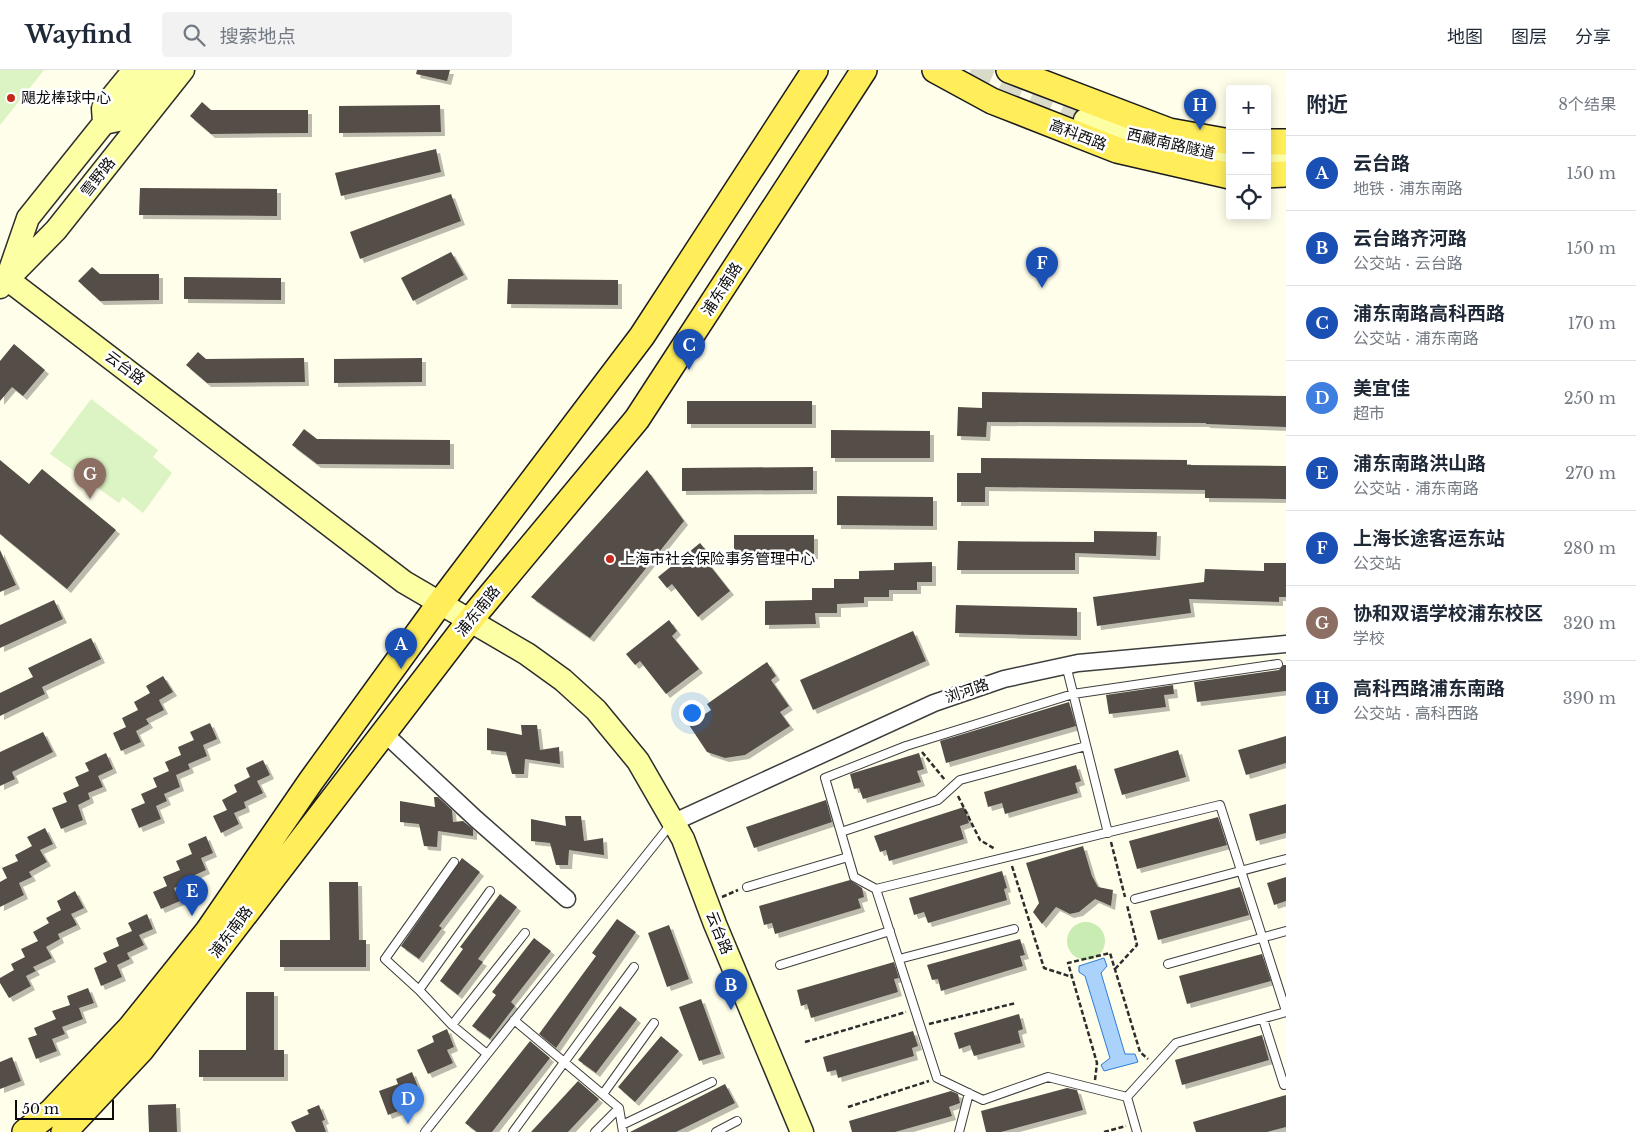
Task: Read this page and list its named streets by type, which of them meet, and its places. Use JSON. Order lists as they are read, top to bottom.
{
  "streets": {
    "main road": ["高科西路", "浦东南路"],
    "street": [
      "西藏南路隧道",
      "雪野路",
      "云台路",
      "浏河路"
    ]
  },
  "crossings": [
    ["雪野路", "云台路"],
    ["浦东南路", "云台路"],
    ["云台路", "浏河路"]
  ],
  "places": ["飓龙棒球中心", "上海市社会保险事务管理中心"],
  "scale_bar": "50 m",
  "page": {
    "header": "Wayfind",
    "search": "搜索地点",
    "nav": ["地图", "图层", "分享"],
    "heading": ["附近", "8个结果"],
    "map_buttons": ["+", "−"],
    "pins": [
      "H",
      "F",
      "C",
      "G",
      "A",
      "E",
      "B",
      "D"
    ],
    "list": [
      {
        "mark": "A",
        "name": "云台路",
        "note": "地铁 · 浦东南路",
        "value": "150 m"
      },
      {
        "mark": "B",
        "name": "云台路齐河路",
        "note": "公交站 · 云台路",
        "value": "150 m"
      },
      {
        "mark": "C",
        "name": "浦东南路高科西路",
        "note": "公交站 · 浦东南路",
        "value": "170 m"
      },
      {
        "mark": "D",
        "name": "美宜佳",
        "note": "超市",
        "value": "250 m"
      },
      {
        "mark": "E",
        "name": "浦东南路洪山路",
        "note": "公交站 · 浦东南路",
        "value": "270 m"
      },
      {
        "mark": "F",
        "name": "上海长途客运东站",
        "note": "公交站",
        "value": "280 m"
      },
      {
        "mark": "G",
        "name": "协和双语学校浦东校区",
        "note": "学校",
        "value": "320 m"
      },
      {
        "mark": "H",
        "name": "高科西路浦东南路",
        "note": "公交站 · 高科西路",
        "value": "390 m"
      }
    ],
    "scale": "50 m"
  }
}
